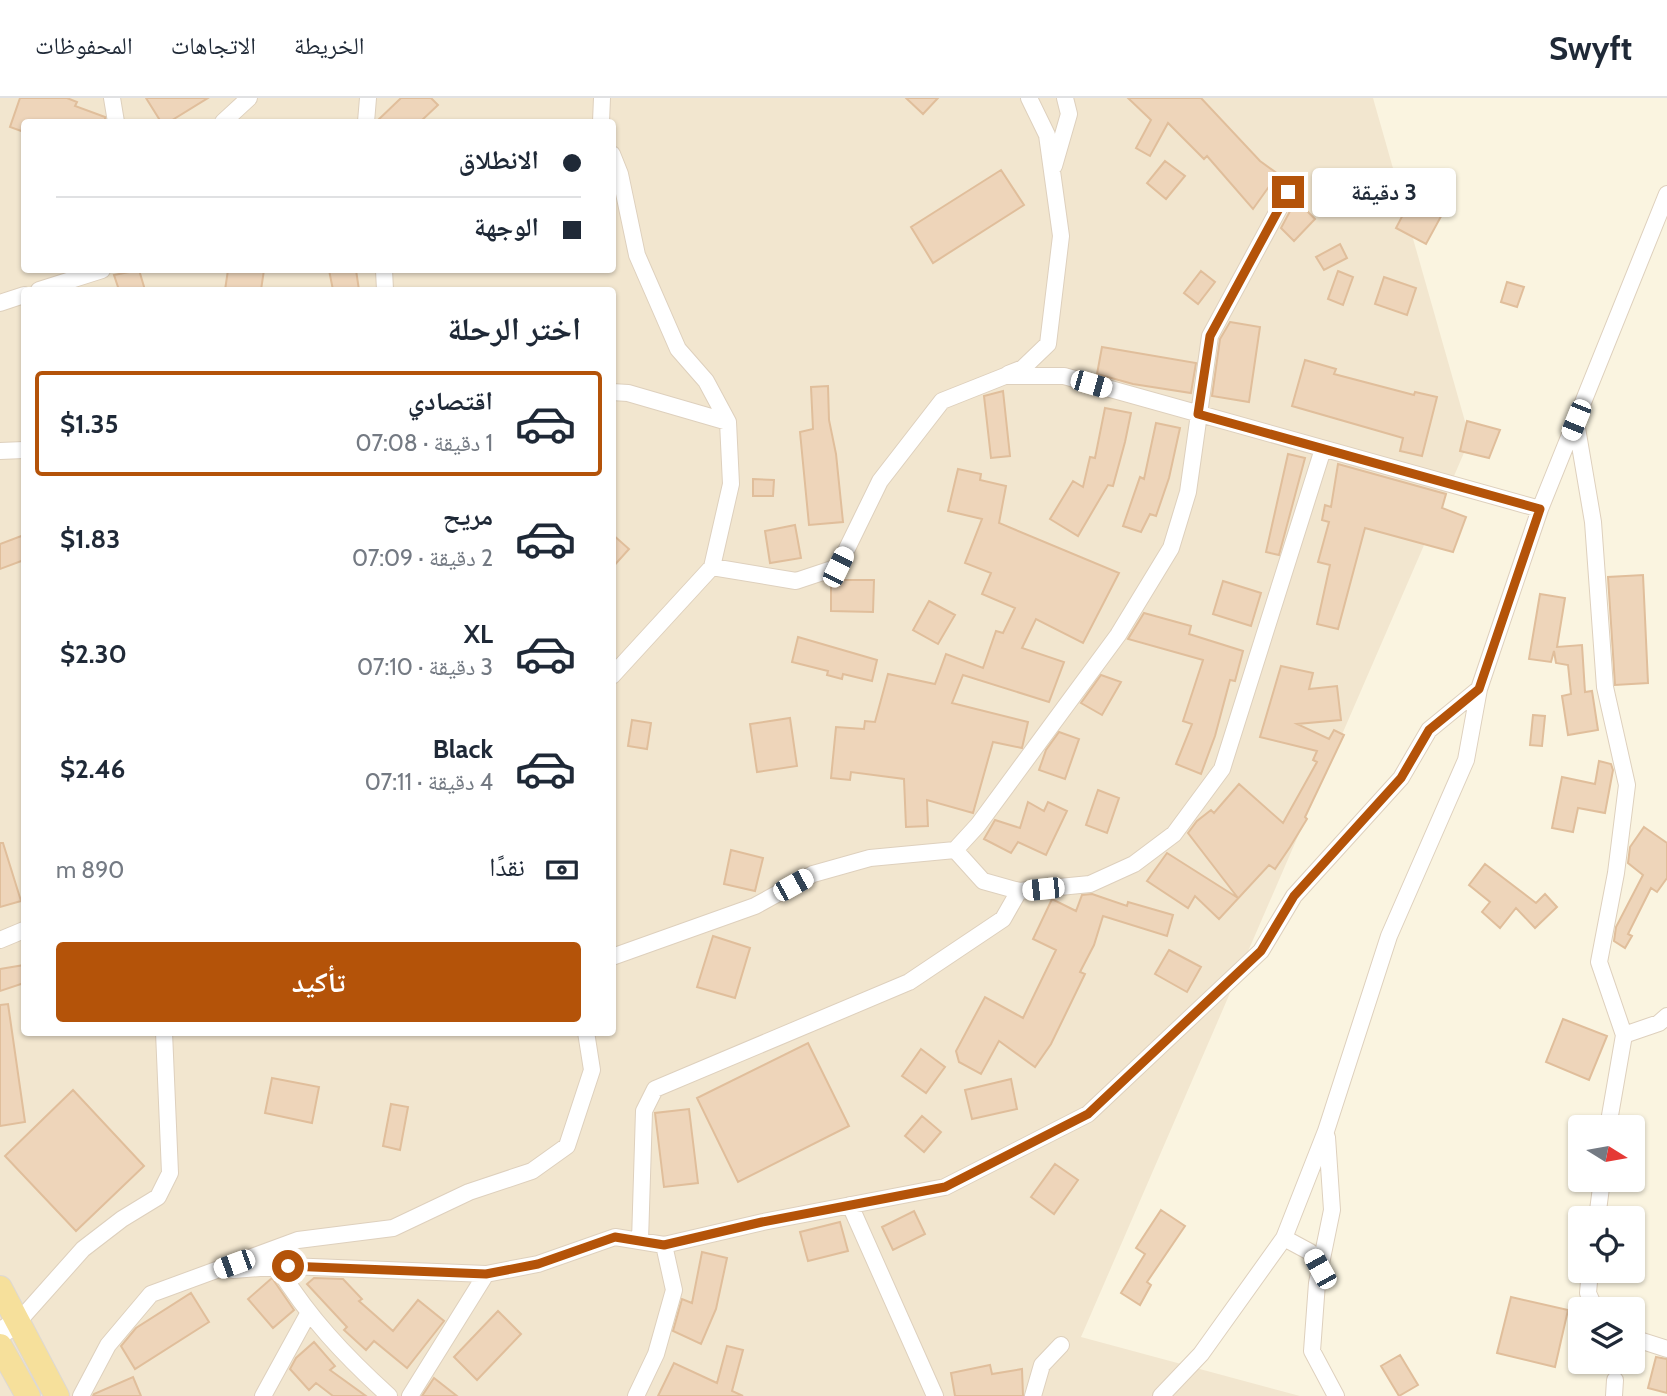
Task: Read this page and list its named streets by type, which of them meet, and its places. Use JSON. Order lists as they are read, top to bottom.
{
  "north": "right",
  "page": {
    "header": "Swyft",
    "nav": ["الخريطة", "الاتجاهات", "المحفوظات"],
    "banner": ["الانطلاق", "الوجهة"],
    "bubble": "3 دقيقة",
    "heading": "اختر الرحلة",
    "list": [
      {
        "name": "اقتصادي",
        "note": "1 دقيقة · 07:08",
        "value": "$1.35"
      },
      {
        "name": "مريح",
        "note": "2 دقيقة · 07:09",
        "value": "$1.83"
      },
      {
        "name": "XL",
        "note": "3 دقيقة · 07:10",
        "value": "$2.30"
      },
      {
        "name": "Black",
        "note": "4 دقيقة · 07:11",
        "value": "$2.46"
      }
    ],
    "pay": ["نقدًا", "890 m"],
    "buttons": "تأكيد"
  }
}
